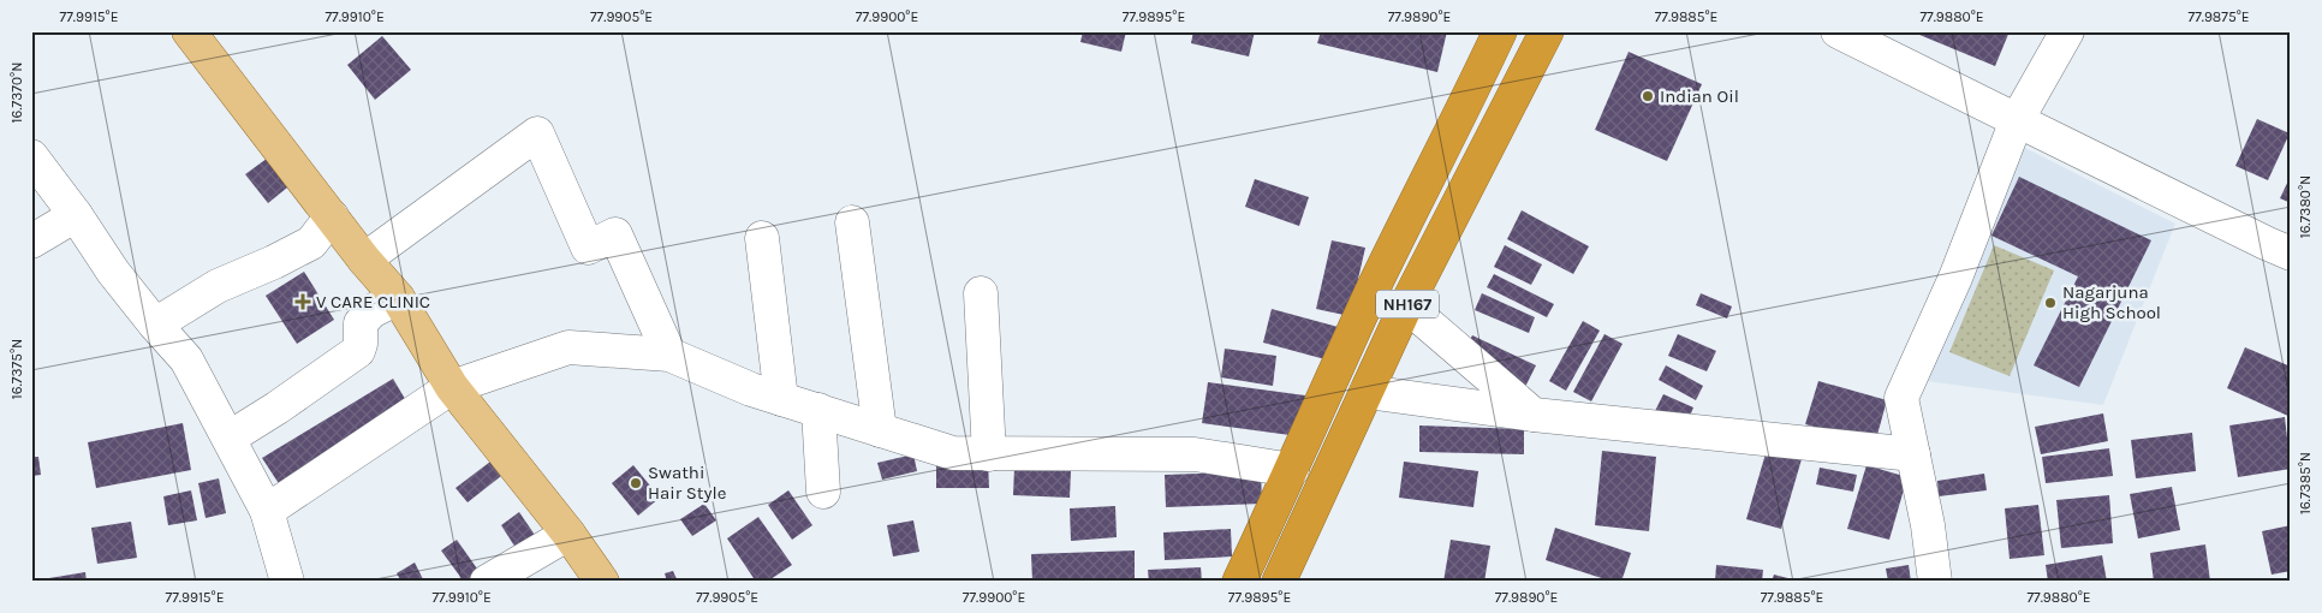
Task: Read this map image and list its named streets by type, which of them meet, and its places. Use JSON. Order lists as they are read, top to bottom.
{
  "streets": {
    "highway": ["NH167"]
  },
  "places": {
    "other": ["Indian Oil", "Nagarjuna High School", "Swathi Hair Style"],
    "health": ["V CARE CLINIC"]
  },
  "coordinates": [
    "77.9915°E",
    "77.9910°E",
    "77.9905°E",
    "77.9900°E",
    "77.9895°E",
    "77.9890°E",
    "77.9885°E",
    "77.9880°E",
    "77.9875°E",
    "16.7370°N",
    "16.7380°N",
    "16.7375°N",
    "16.7385°N"
  ]
}
